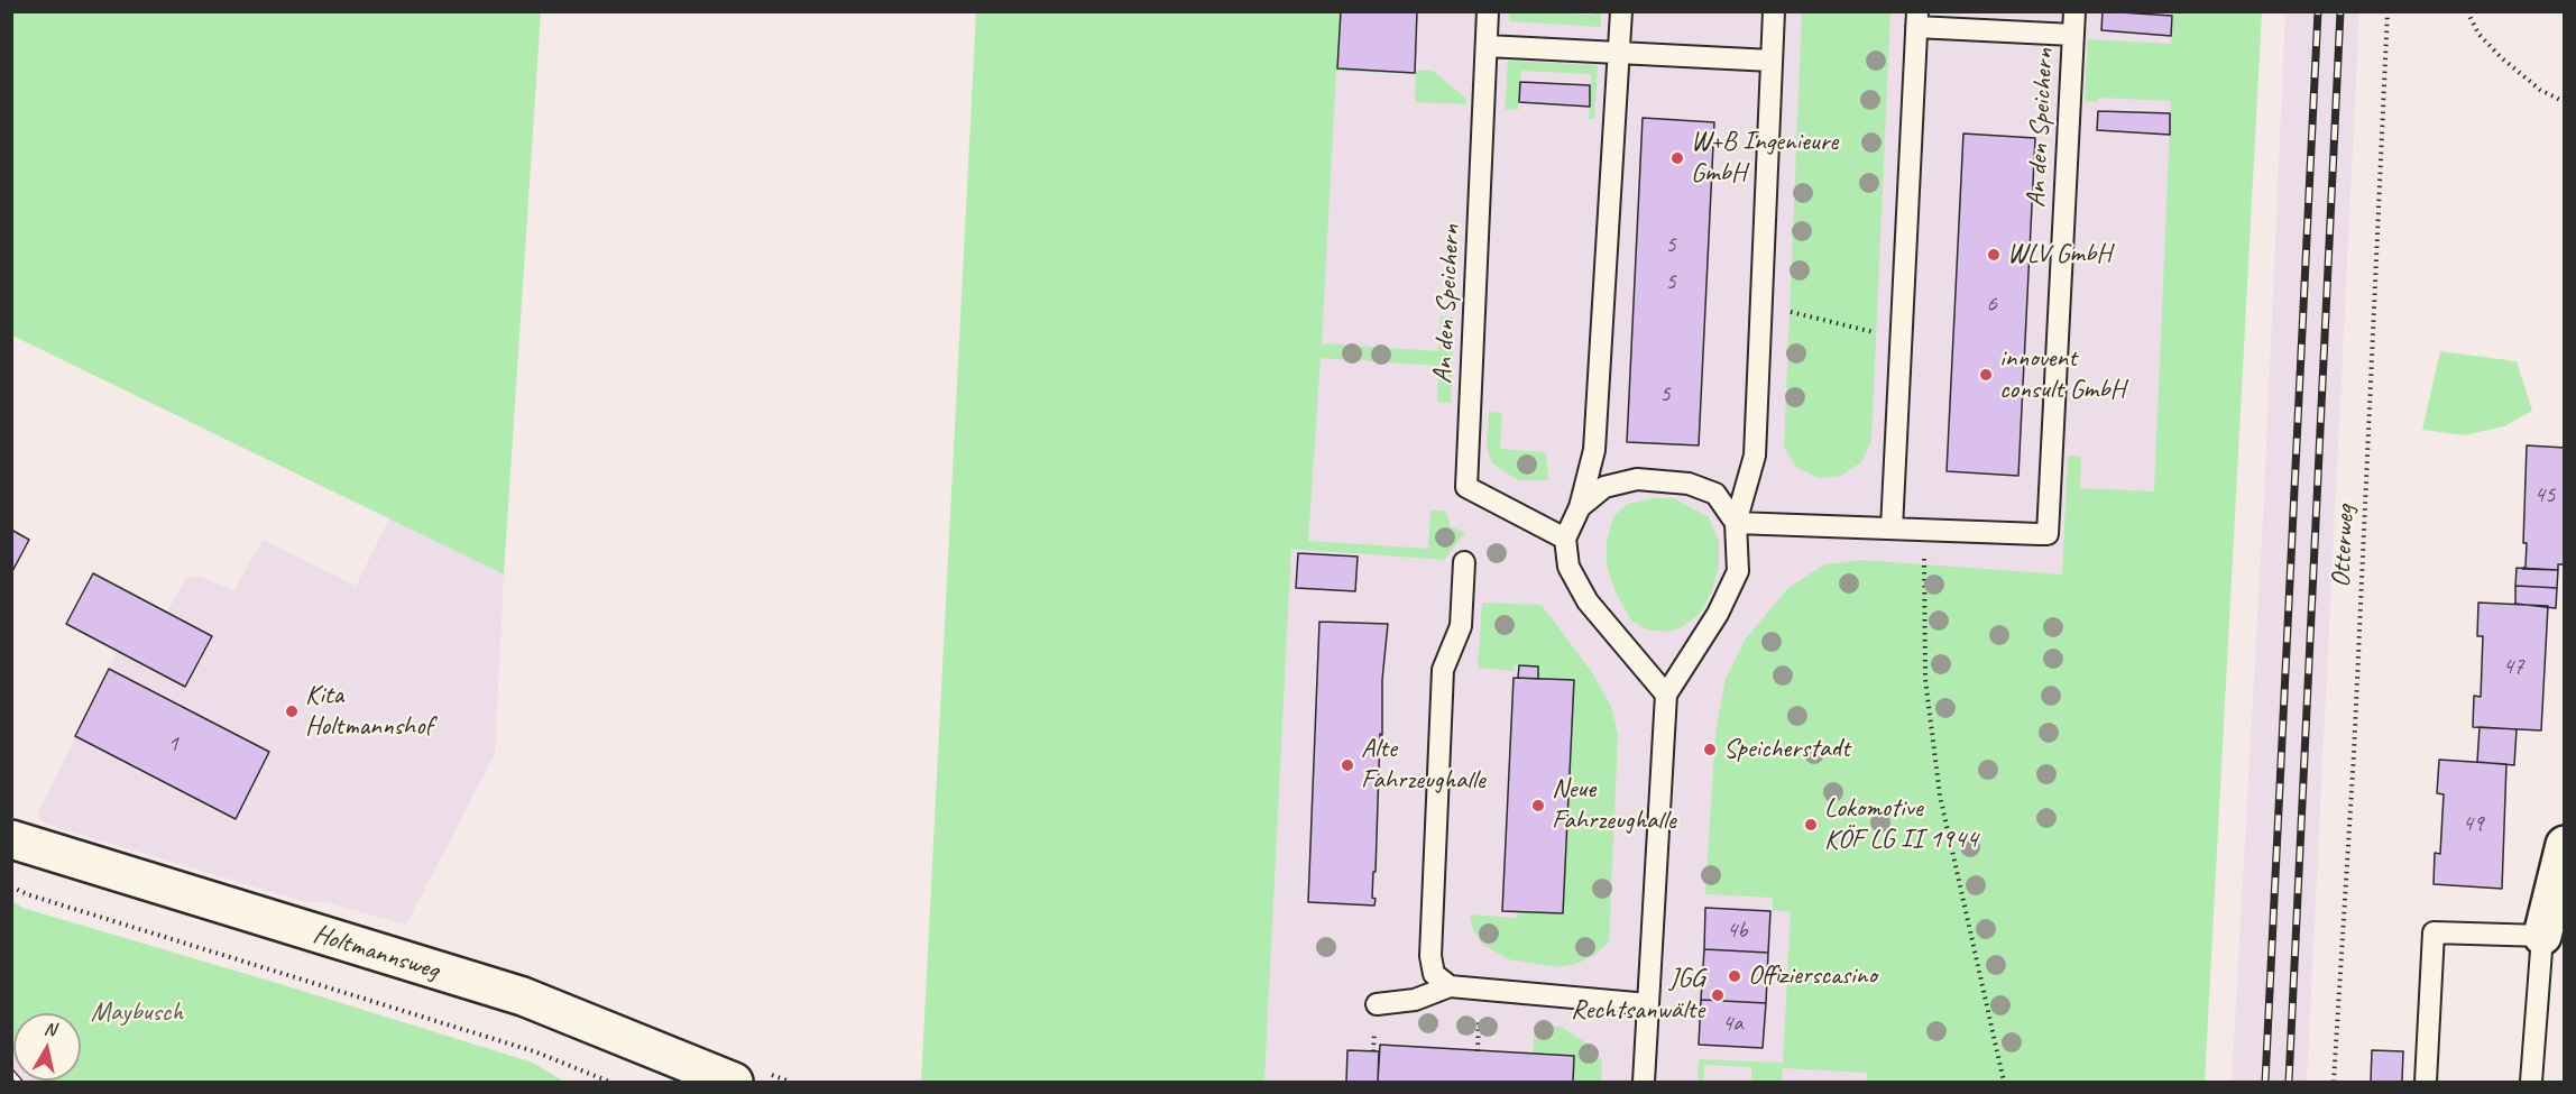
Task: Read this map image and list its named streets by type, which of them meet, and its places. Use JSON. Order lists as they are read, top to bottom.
{
  "streets": {
    "street": ["Holtmannsweg"],
    "lane": ["An den Speichern"],
    "path": ["Otterweg"]
  },
  "parks": ["Maybusch"],
  "places": [
    "W+B Ingenieure GmbH",
    "WLV GmbH",
    "innovent consult GmbH",
    "Kita Holtmannshof",
    "Speicherstadt",
    "Alte Fahrzeughalle",
    "Neue Fahrzeughalle",
    "Lokomotive KÖF LG II 1944",
    "Offizierscasino",
    "JGG Rechtsanwälte"
  ],
  "house_numbers": [
    "5",
    "5",
    "6",
    "5",
    "45",
    "47",
    "1",
    "49",
    "4b",
    "4a"
  ],
  "north": "top"
}
